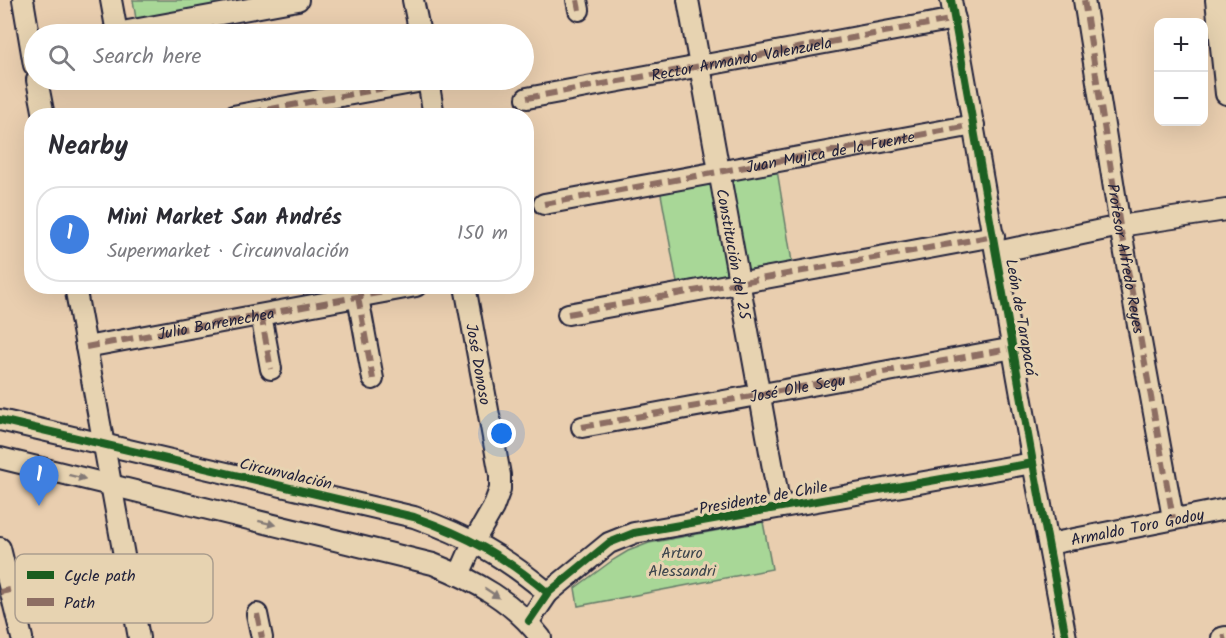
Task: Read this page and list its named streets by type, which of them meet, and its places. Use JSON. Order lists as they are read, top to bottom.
{
  "streets": {
    "street": [
      "Rector Armando Valenzuela",
      "Juan Mujica de la Fuente",
      "Constitución del 25",
      "Profesor Alfredo Reyes",
      "León de Tarapacá",
      "Julio Barrenechea",
      "José Donoso",
      "José Olle Segu",
      "Circunvalación",
      "Presidente de Chile",
      "Armaldo Toro Godoy"
    ]
  },
  "crossings": [
    ["Rector Armando Valenzuela", "Constitución del 25"],
    ["Rector Armando Valenzuela", "León de Tarapacá"],
    ["Juan Mujica de la Fuente", "Constitución del 25"],
    ["Juan Mujica de la Fuente", "León de Tarapacá"],
    ["Constitución del 25", "José Olle Segu"],
    ["Constitución del 25", "Presidente de Chile"],
    ["Profesor Alfredo Reyes", "Armaldo Toro Godoy"],
    ["León de Tarapacá", "José Olle Segu"],
    ["León de Tarapacá", "Presidente de Chile"],
    ["León de Tarapacá", "Armaldo Toro Godoy"],
    ["José Donoso", "Circunvalación"],
    ["Circunvalación", "Presidente de Chile"]
  ],
  "parks": ["Arturo Alessandri"],
  "legend": ["Cycle path", "Path"],
  "page": {
    "map_buttons": ["+", "−"],
    "search": "Search here",
    "heading": "Nearby",
    "list": [
      {
        "mark": "1",
        "name": "Mini Market San Andrés",
        "note": "Supermarket · Circunvalación",
        "value": "150 m"
      }
    ],
    "pins": "1"
  }
}
